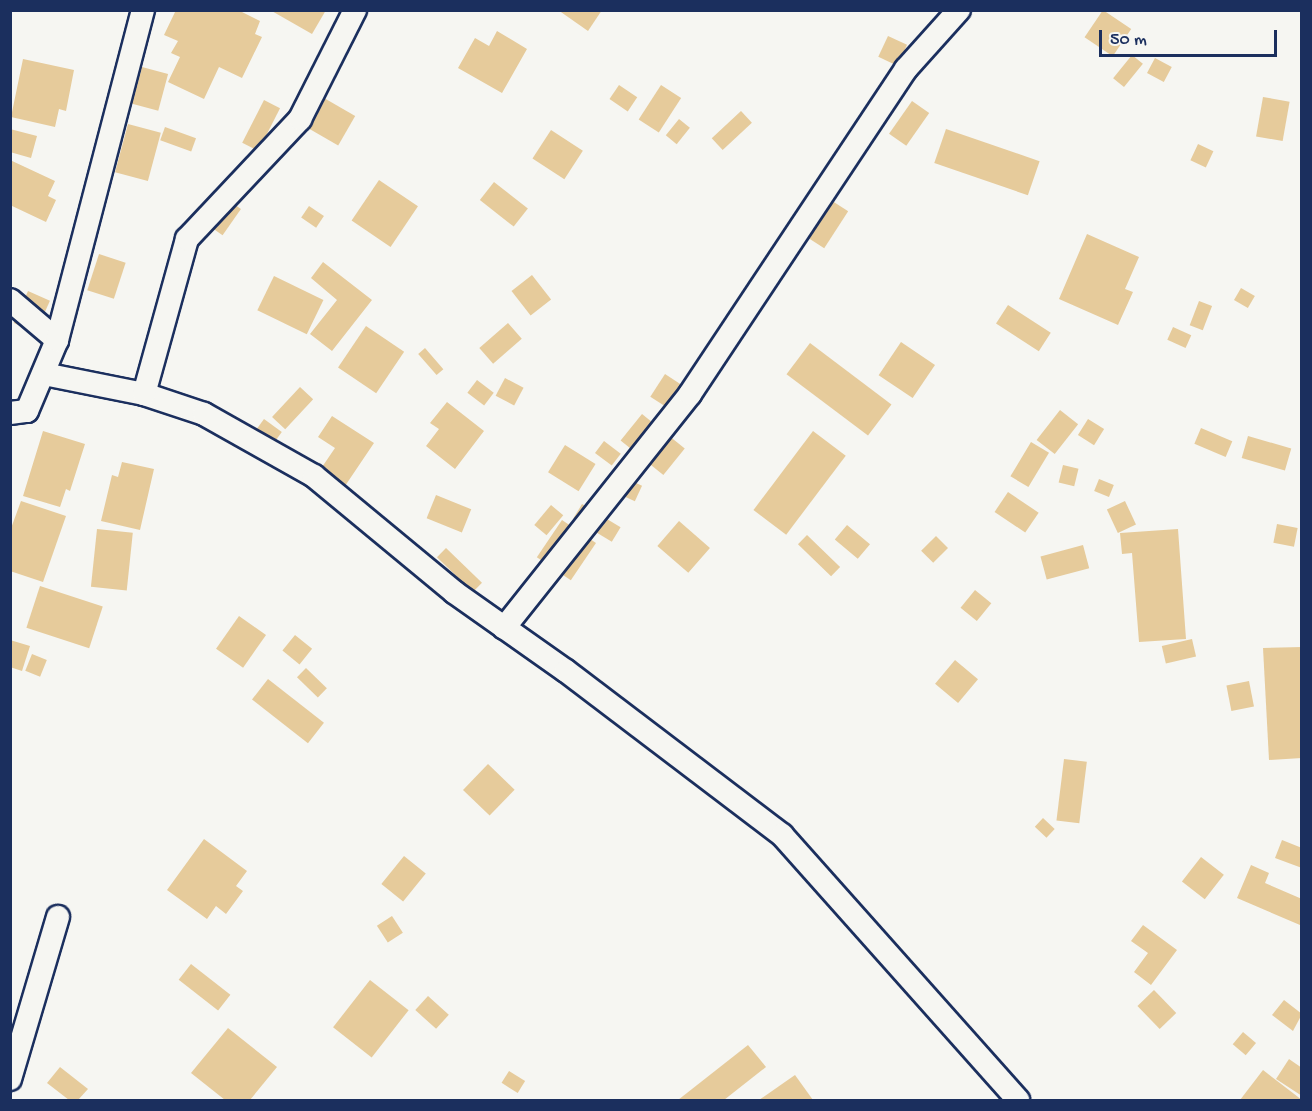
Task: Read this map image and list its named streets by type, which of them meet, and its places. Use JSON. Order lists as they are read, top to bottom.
{
  "scale_bar": "50 m"
}
